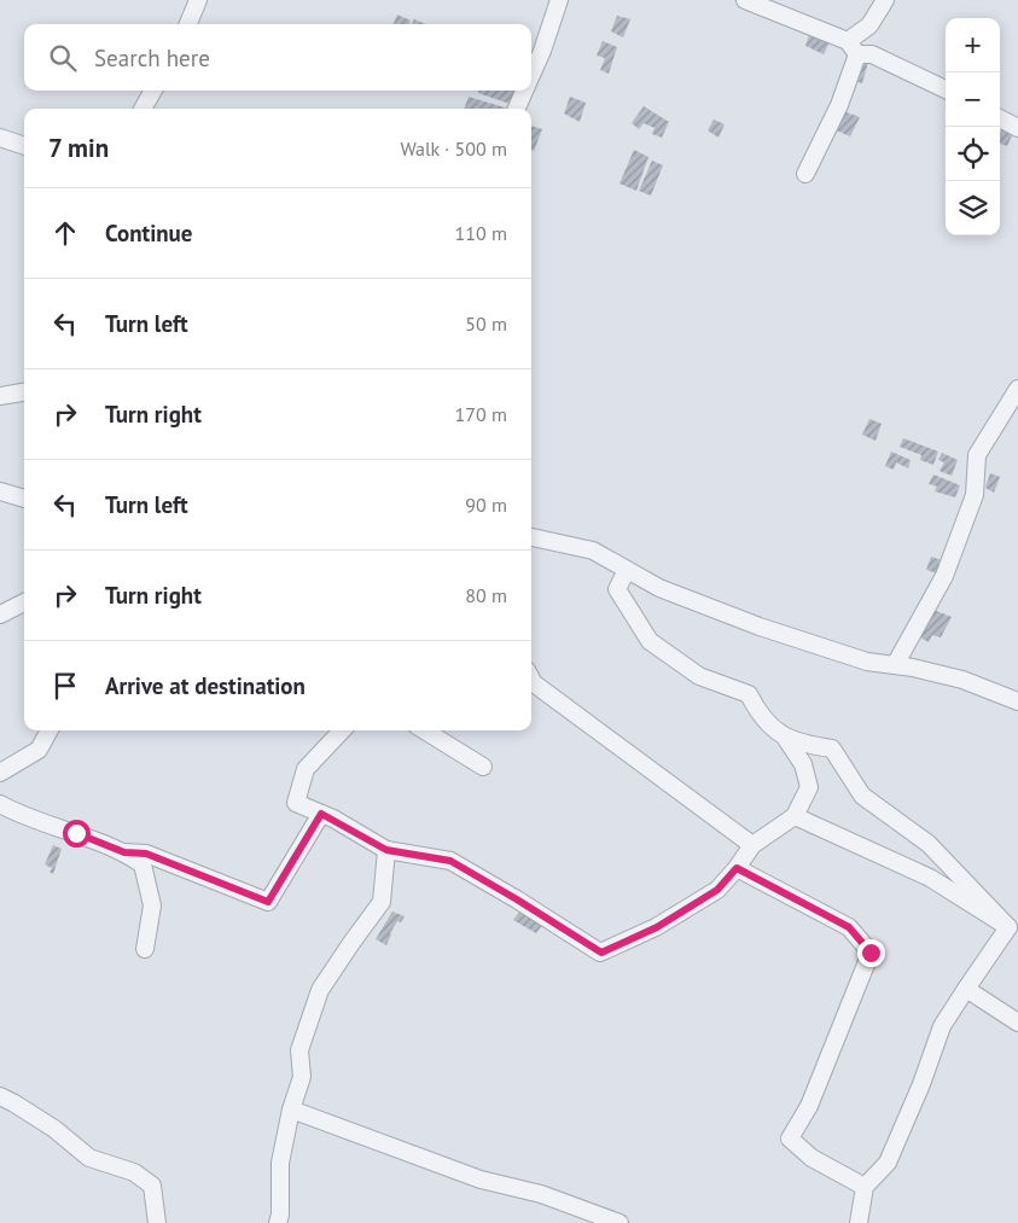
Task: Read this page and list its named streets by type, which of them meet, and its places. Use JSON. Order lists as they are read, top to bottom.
{
  "page": {
    "map_buttons": ["+", "−"],
    "search": "Search here",
    "heading": ["7 min", "Walk · 500 m"],
    "list": [
      ["Continue", "110 m"],
      ["Turn left", "50 m"],
      ["Turn right", "170 m"],
      ["Turn left", "90 m"],
      ["Turn right", "80 m"],
      "Arrive at destination"
    ]
  }
}
